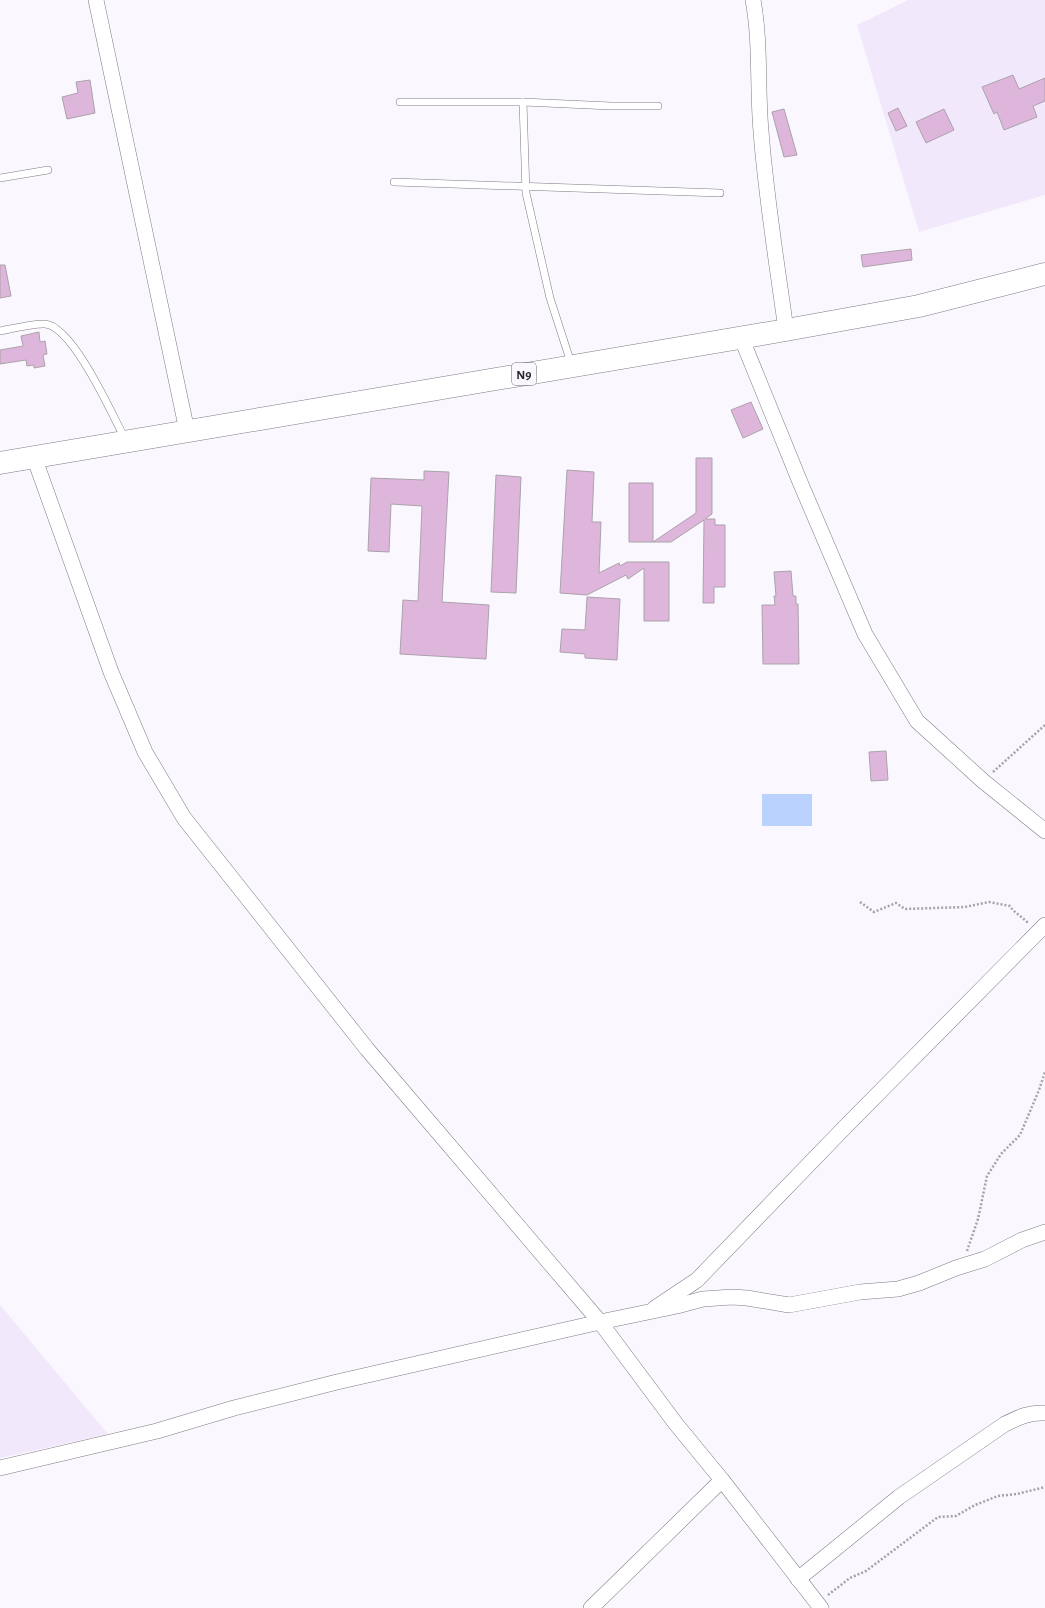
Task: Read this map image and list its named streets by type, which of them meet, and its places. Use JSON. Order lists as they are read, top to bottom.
{
  "streets": {
    "highway": ["N9"]
  }
}
